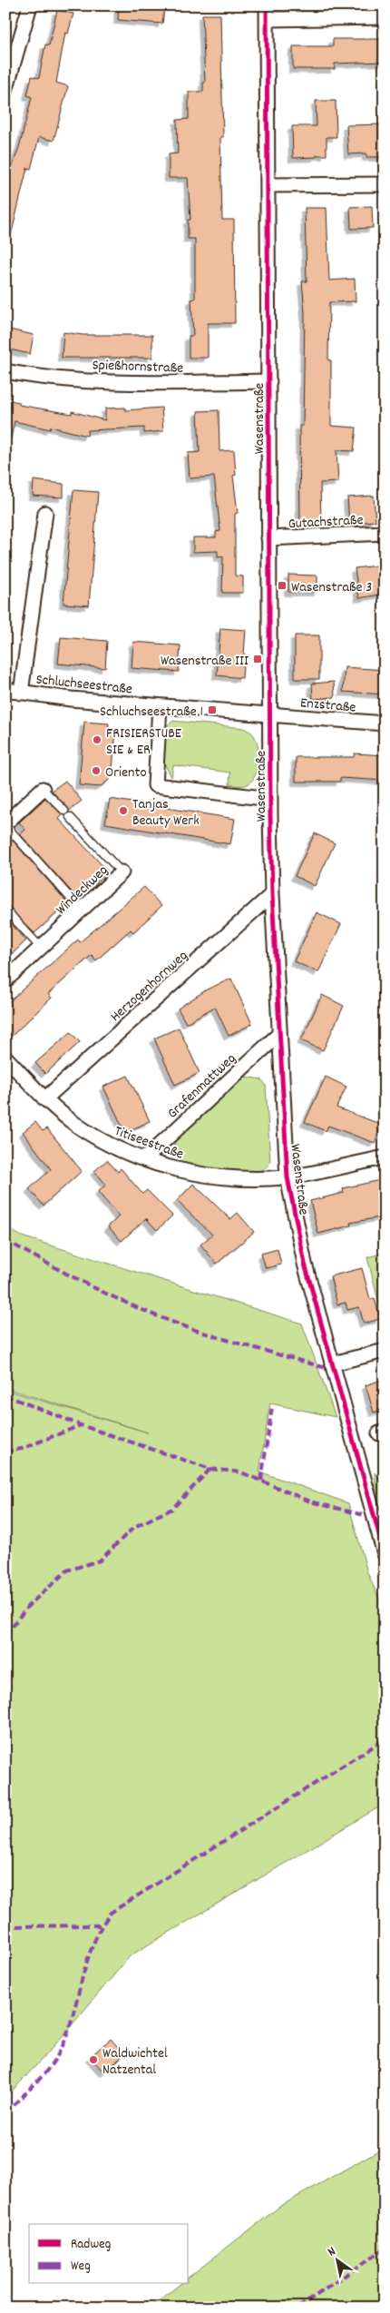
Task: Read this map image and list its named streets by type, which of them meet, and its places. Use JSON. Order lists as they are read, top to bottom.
{
  "streets": {
    "street": [
      "Spießhornstraße",
      "Wasenstraße",
      "Gutachstraße",
      "Schluchseestraße",
      "Enzstraße",
      "Windeckweg",
      "Herzogenhornweg",
      "Grafenmattweg",
      "Titiseestraße"
    ]
  },
  "crossings": [
    ["Spießhornstraße", "Wasenstraße"],
    ["Wasenstraße", "Gutachstraße"],
    ["Wasenstraße", "Schluchseestraße"],
    ["Wasenstraße", "Enzstraße"],
    ["Wasenstraße", "Herzogenhornweg"],
    ["Wasenstraße", "Grafenmattweg"],
    ["Wasenstraße", "Titiseestraße"],
    ["Schluchseestraße", "Enzstraße"],
    ["Herzogenhornweg", "Titiseestraße"],
    ["Grafenmattweg", "Titiseestraße"]
  ],
  "places": {
    "transit": ["Wasenstraße 3", "Wasenstraße III", "Schluchseestraße 1"],
    "other": [
      "FRISIERSTUBE SIE & ER",
      "Oriento",
      "Tanjas Beauty Werk",
      "Waldwichtel Natzental"
    ]
  },
  "legend": ["Radweg", "Weg"],
  "north": "top left"
}
